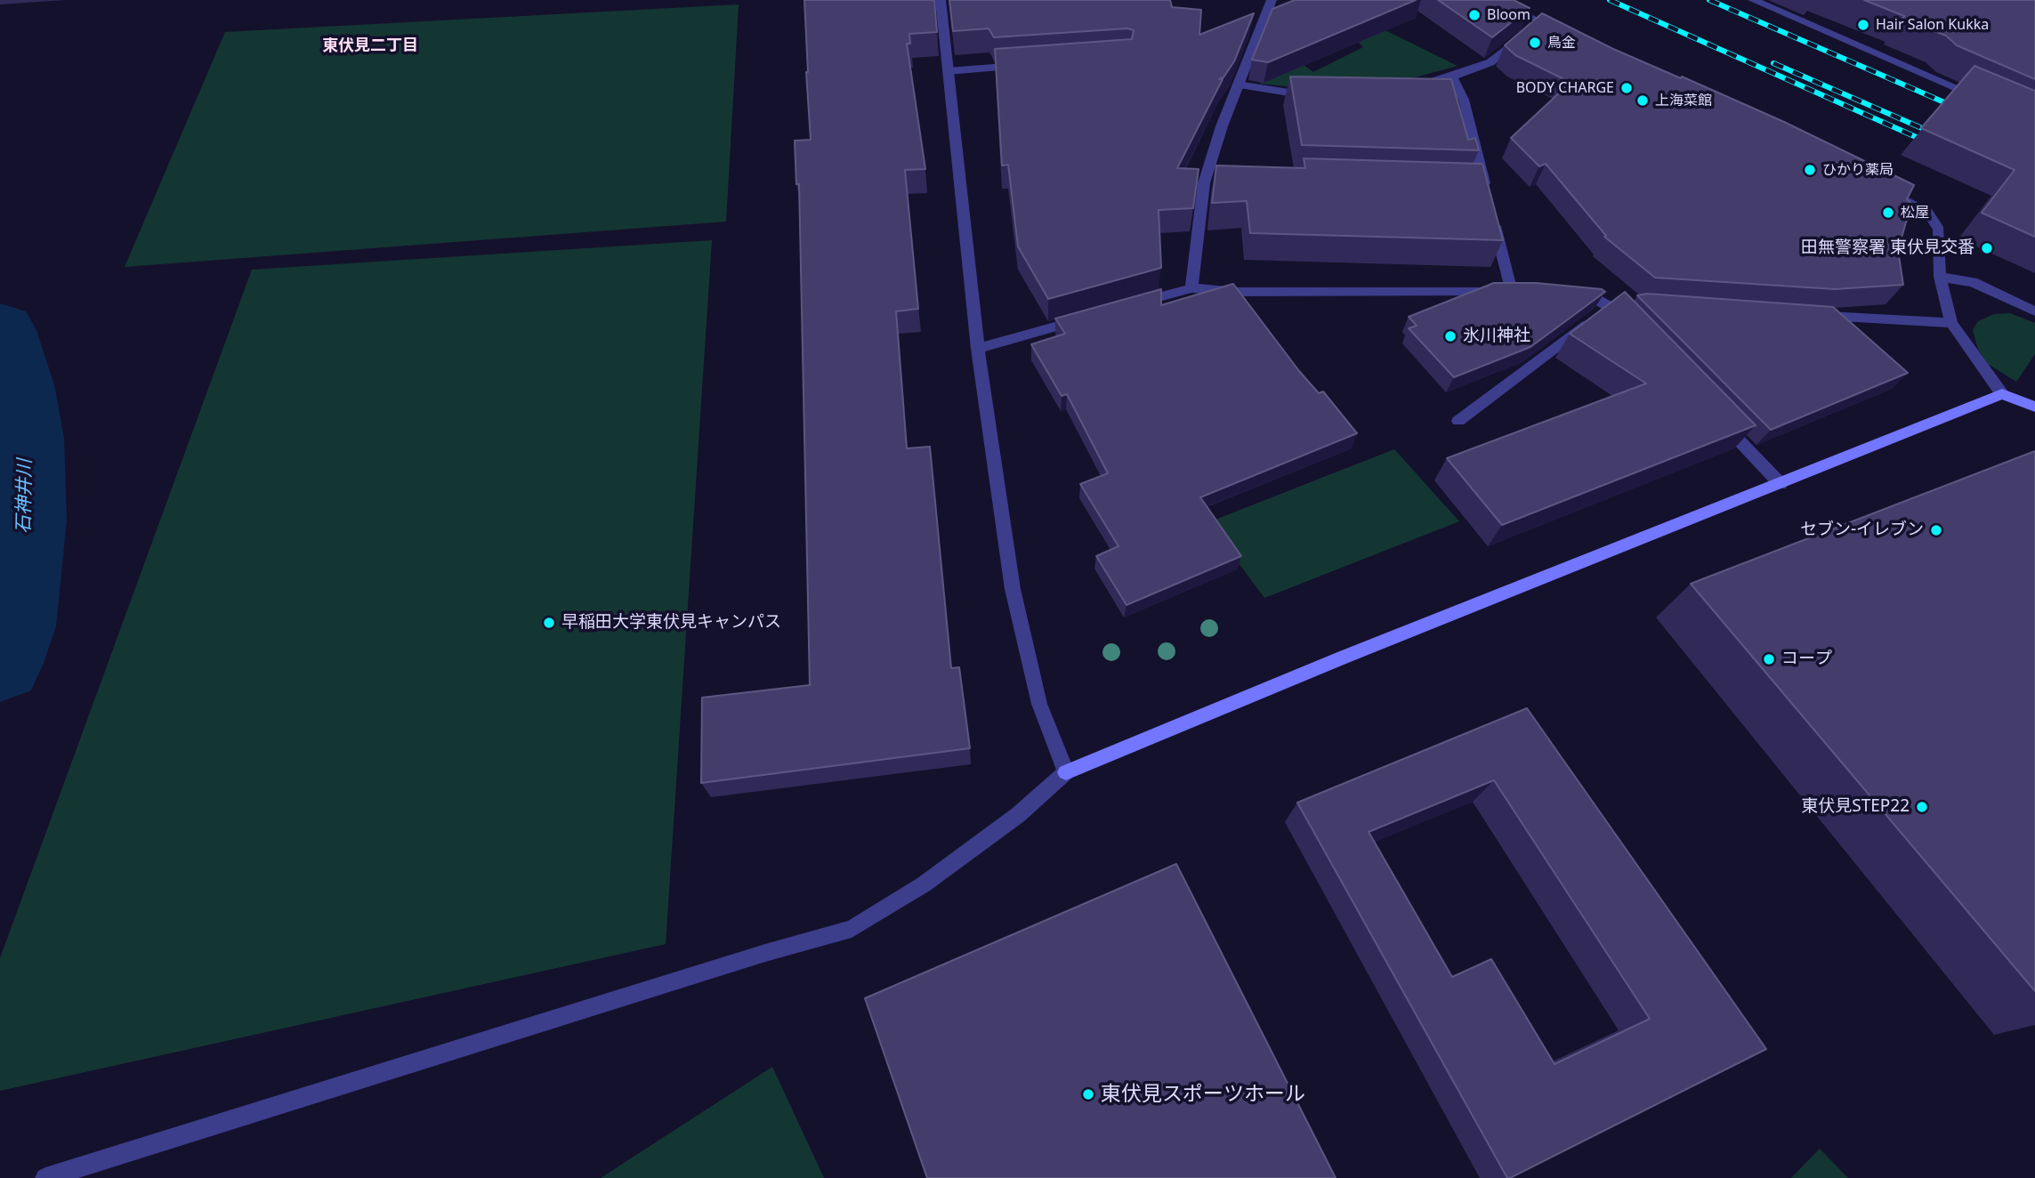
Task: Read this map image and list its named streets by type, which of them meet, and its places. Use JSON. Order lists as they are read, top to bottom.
{
  "districts": ["東伏見二丁目"],
  "water": ["石神井川"],
  "places": [
    "Bloom",
    "Hair Salon Kukka",
    "鳥金",
    "BODY CHARGE",
    "上海菜館",
    "ひかり薬局",
    "松屋",
    "田無警察署 東伏見交番",
    "氷川神社",
    "セブン-イレブン",
    "早稲田大学東伏見キャンパス",
    "コープ",
    "東伏見STEP22",
    "東伏見スポーツホール"
  ]
}
